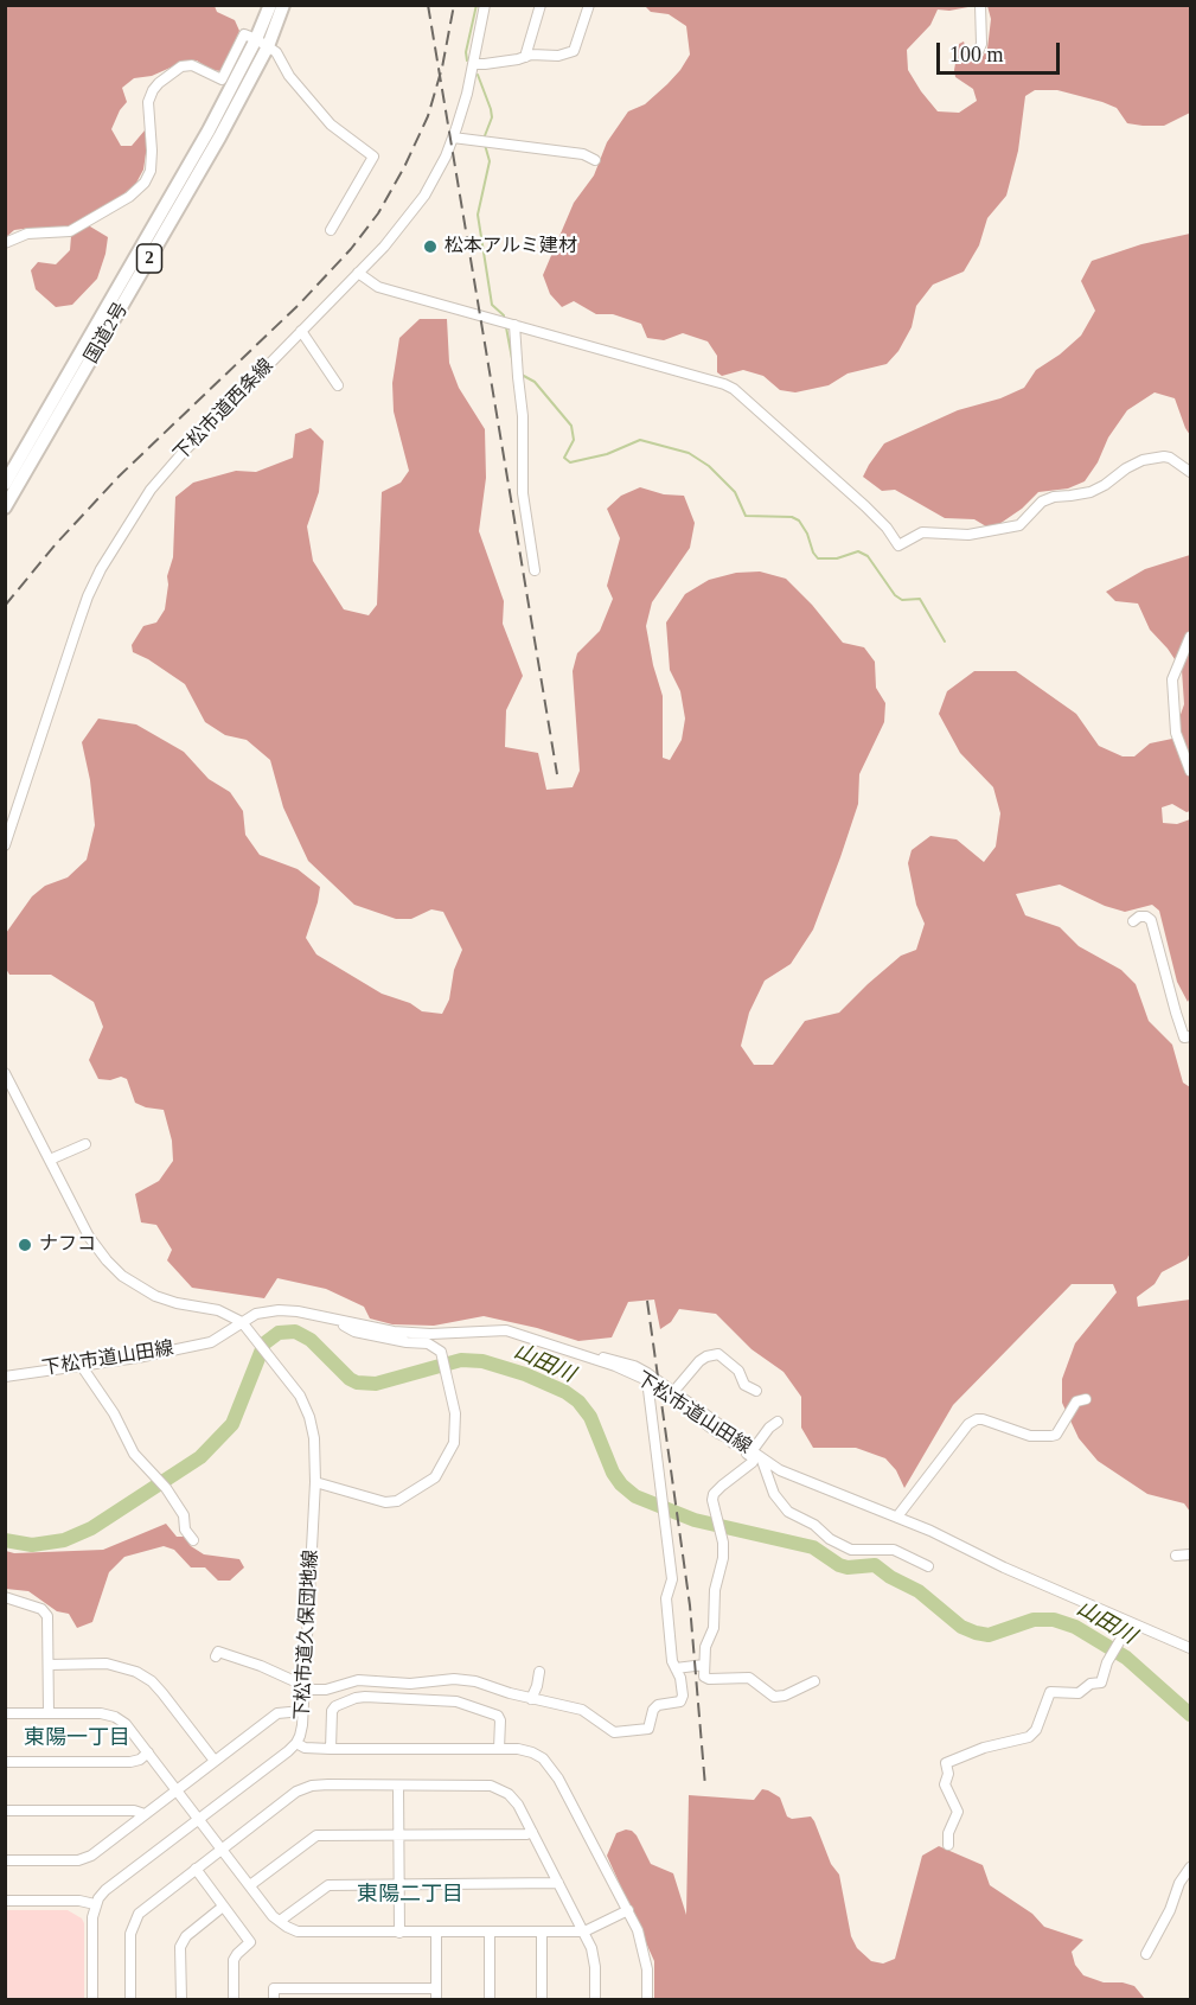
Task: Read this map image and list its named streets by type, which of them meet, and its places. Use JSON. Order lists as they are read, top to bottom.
{
  "streets": {
    "highway": ["2", "国道2号"],
    "street": ["下松市道西条線", "下松市道山田線", "下松市道久保団地線"]
  },
  "crossings": [
    ["下松市道山田線", "下松市道久保団地線"]
  ],
  "districts": ["東陽一丁目", "東陽二丁目"],
  "water": ["山田川"],
  "places": ["松本アルミ建材", "ナフコ"],
  "scale_bar": "100 m"
}
